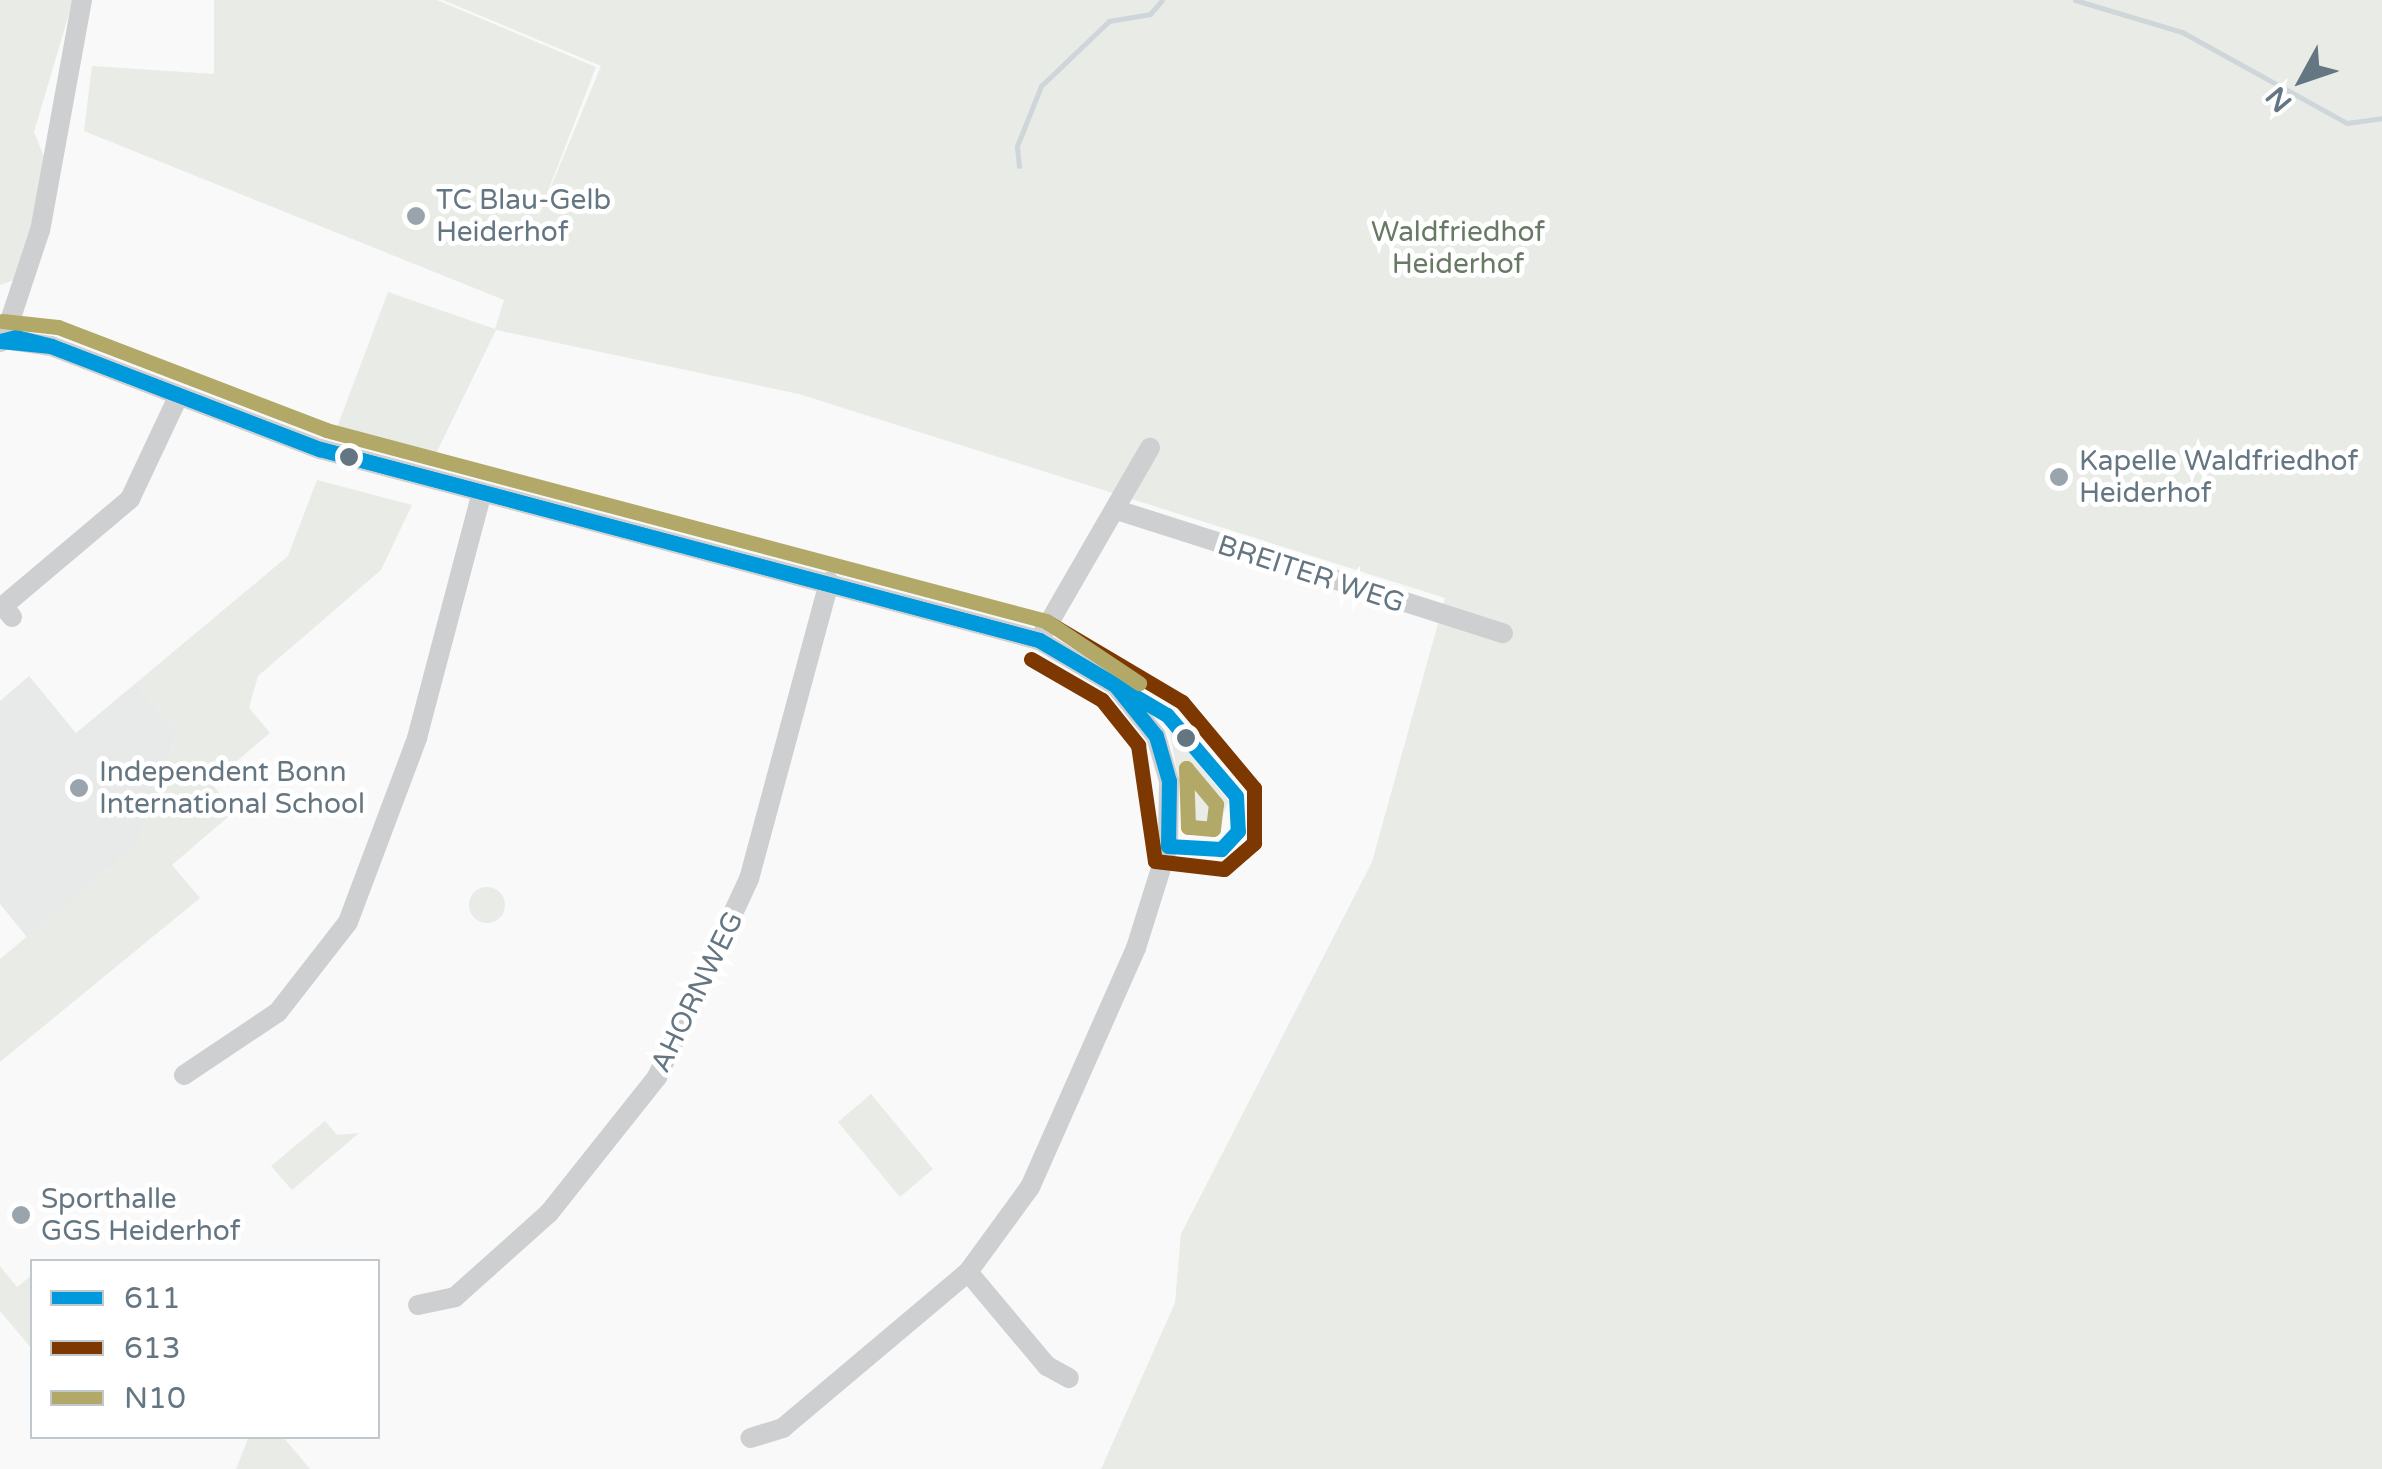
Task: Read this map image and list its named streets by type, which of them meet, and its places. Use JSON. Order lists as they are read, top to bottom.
{
  "streets": {
    "street": ["BREITER WEG", "AHORNWEG"]
  },
  "parks": ["Waldfriedhof Heiderhof"],
  "places": [
    "TC Blau-Gelb Heiderhof",
    "Kapelle Waldfriedhof Heiderhof",
    "Independent Bonn International School",
    "Sporthalle GGS Heiderhof"
  ],
  "lines": ["transit line N10", "transit line 611", "transit line 613"],
  "legend": ["611", "613", "N10"],
  "north": "bottom left"
}
